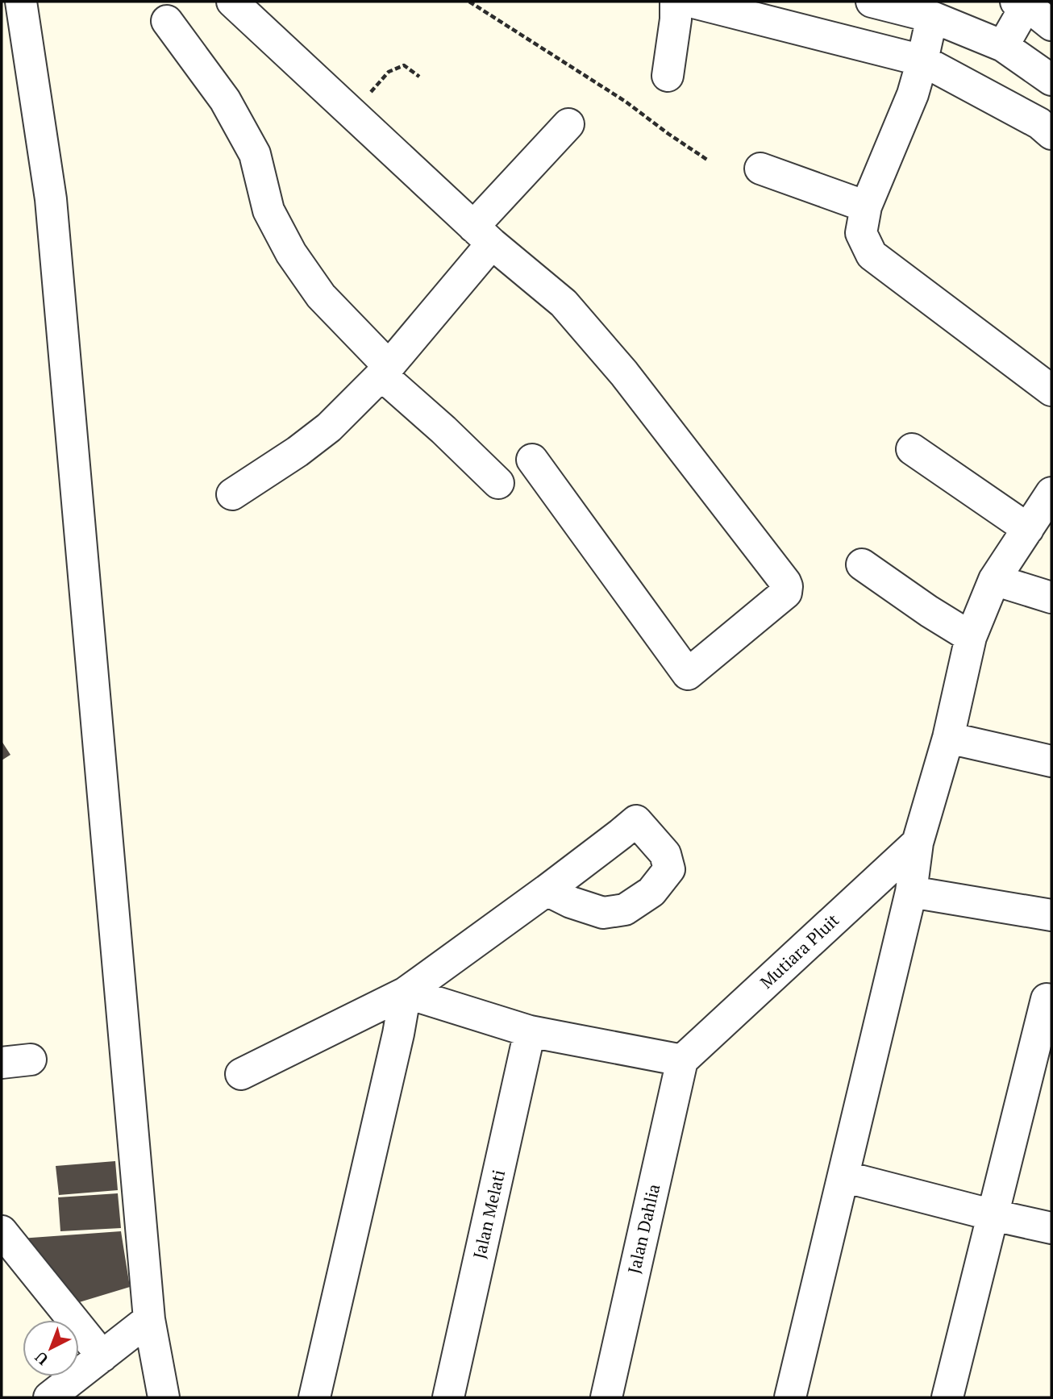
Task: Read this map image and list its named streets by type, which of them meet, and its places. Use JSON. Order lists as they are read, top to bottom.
{
  "streets": {
    "street": ["Mutiara Pluit", "Jalan Melati", "Jalan Dahlia"]
  },
  "crossings": [
    ["Mutiara Pluit", "Jalan Dahlia"]
  ],
  "north": "bottom left"
}
